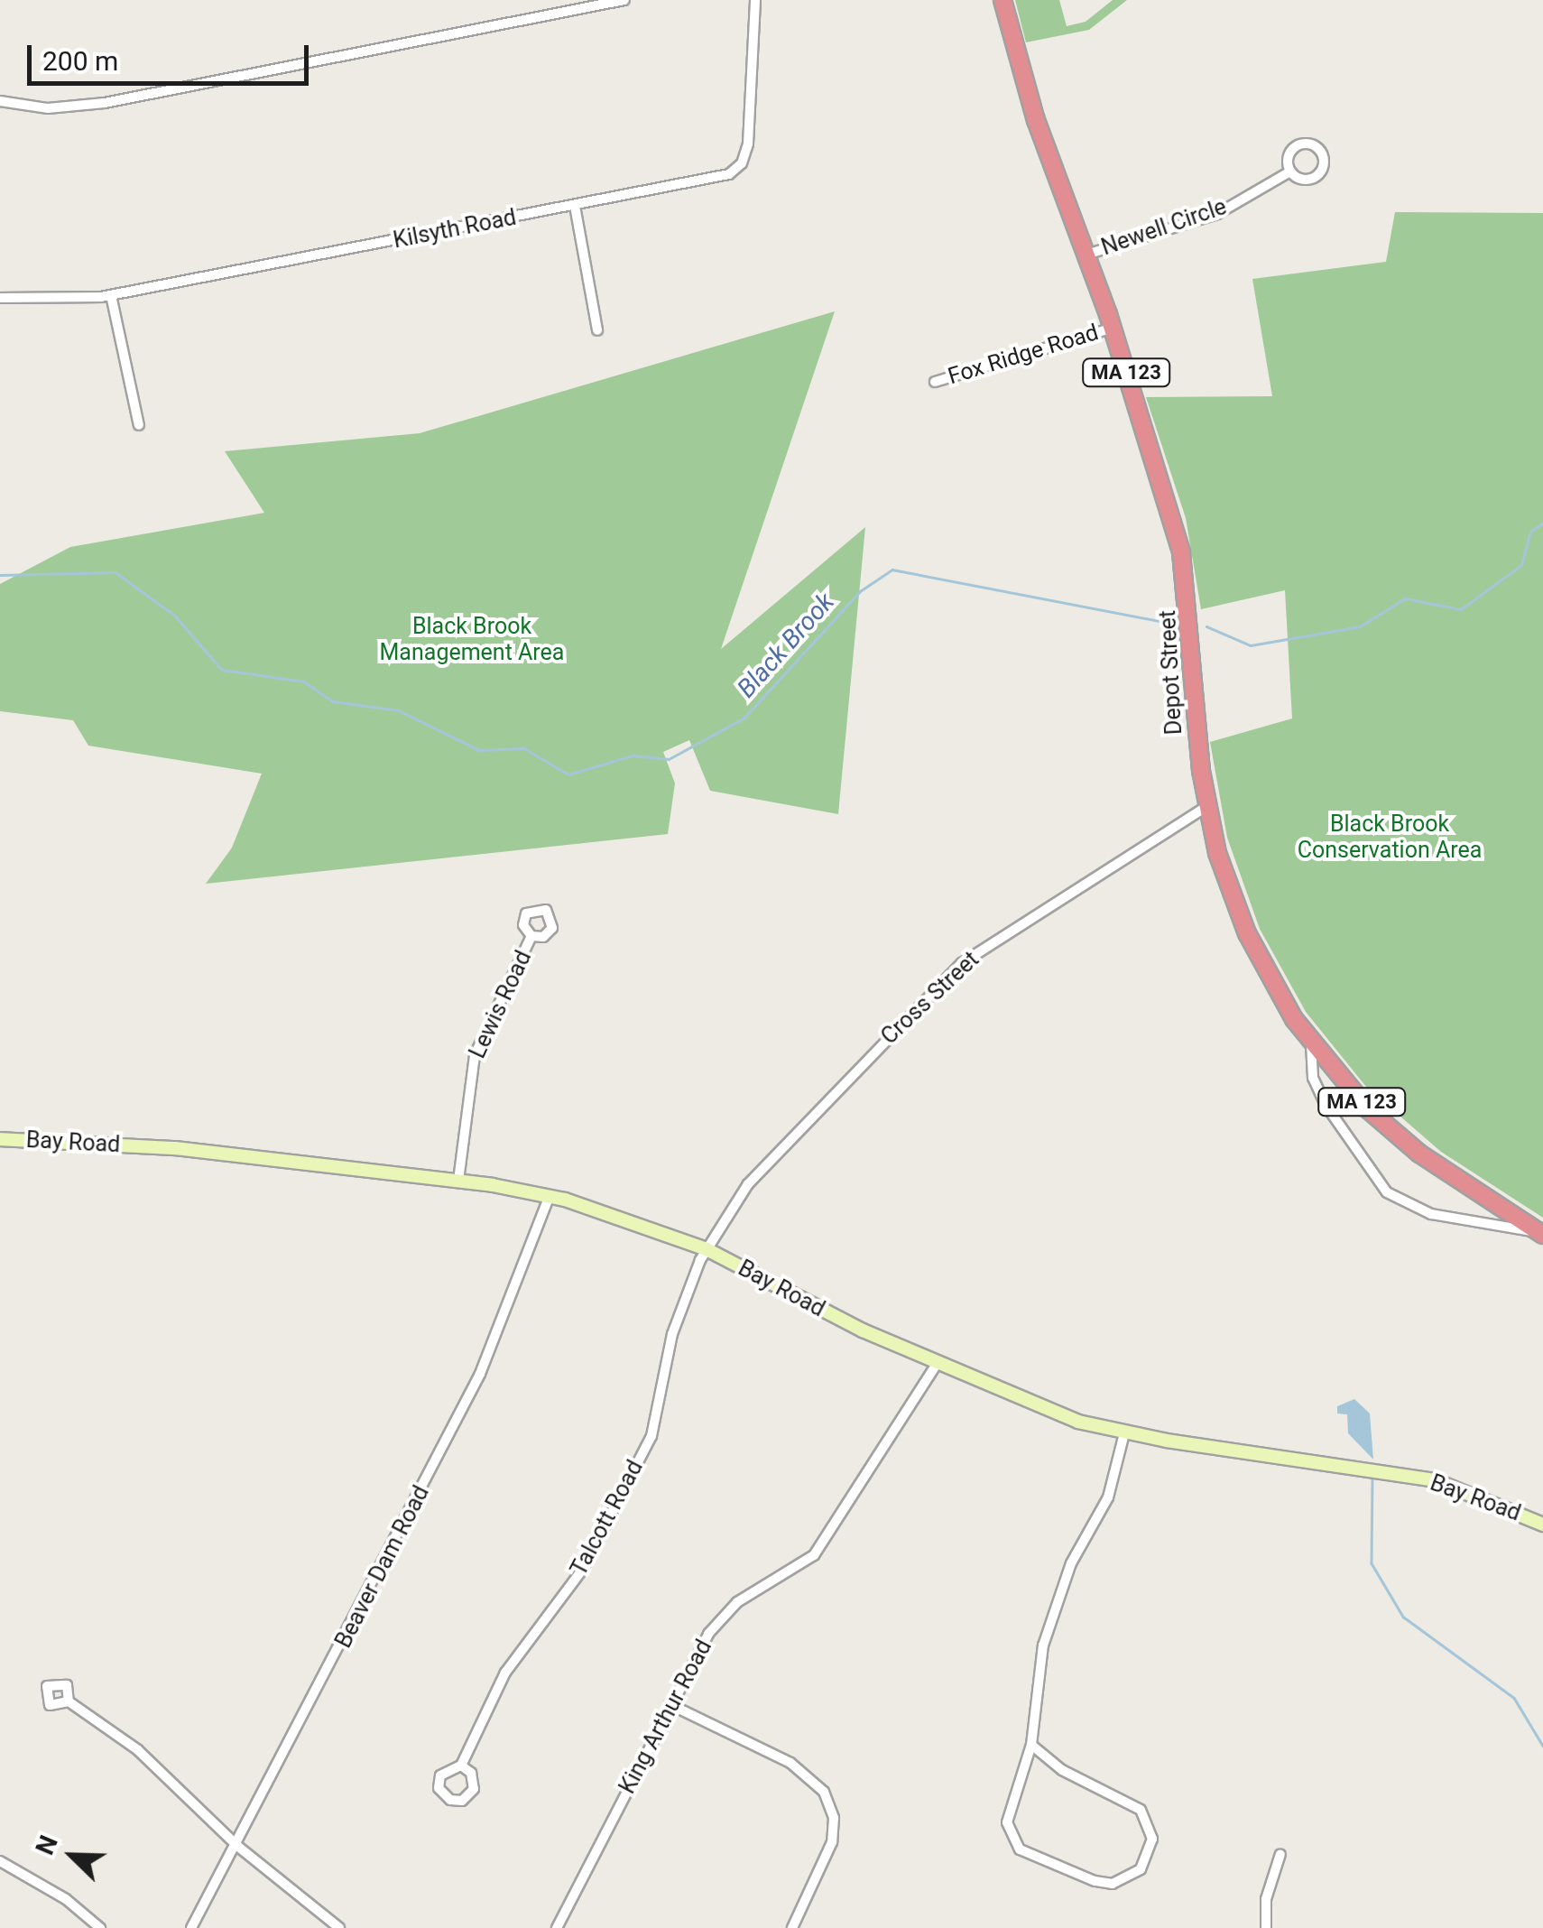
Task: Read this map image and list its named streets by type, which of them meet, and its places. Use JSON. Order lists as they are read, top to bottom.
{
  "streets": {
    "highway": ["MA 123", "Depot Street"],
    "main road": ["Bay Road"],
    "street": [
      "Newell Circle",
      "Kilsyth Road",
      "Fox Ridge Road",
      "Cross Street",
      "Lewis Road",
      "Talcott Road",
      "Beaver Dam Road",
      "King Arthur Road"
    ]
  },
  "crossings": [
    ["Newell Circle", "Depot Street"],
    ["Fox Ridge Road", "Depot Street"],
    ["Depot Street", "Cross Street"],
    ["Cross Street", "Bay Road"],
    ["Cross Street", "Talcott Road"],
    ["Lewis Road", "Bay Road"],
    ["Bay Road", "Talcott Road"],
    ["Bay Road", "Beaver Dam Road"],
    ["Bay Road", "King Arthur Road"]
  ],
  "water": ["Black Brook"],
  "parks": ["Black Brook Management Area", "Black Brook Conservation Area"],
  "scale_bar": "200 m",
  "north": "top left"
}
